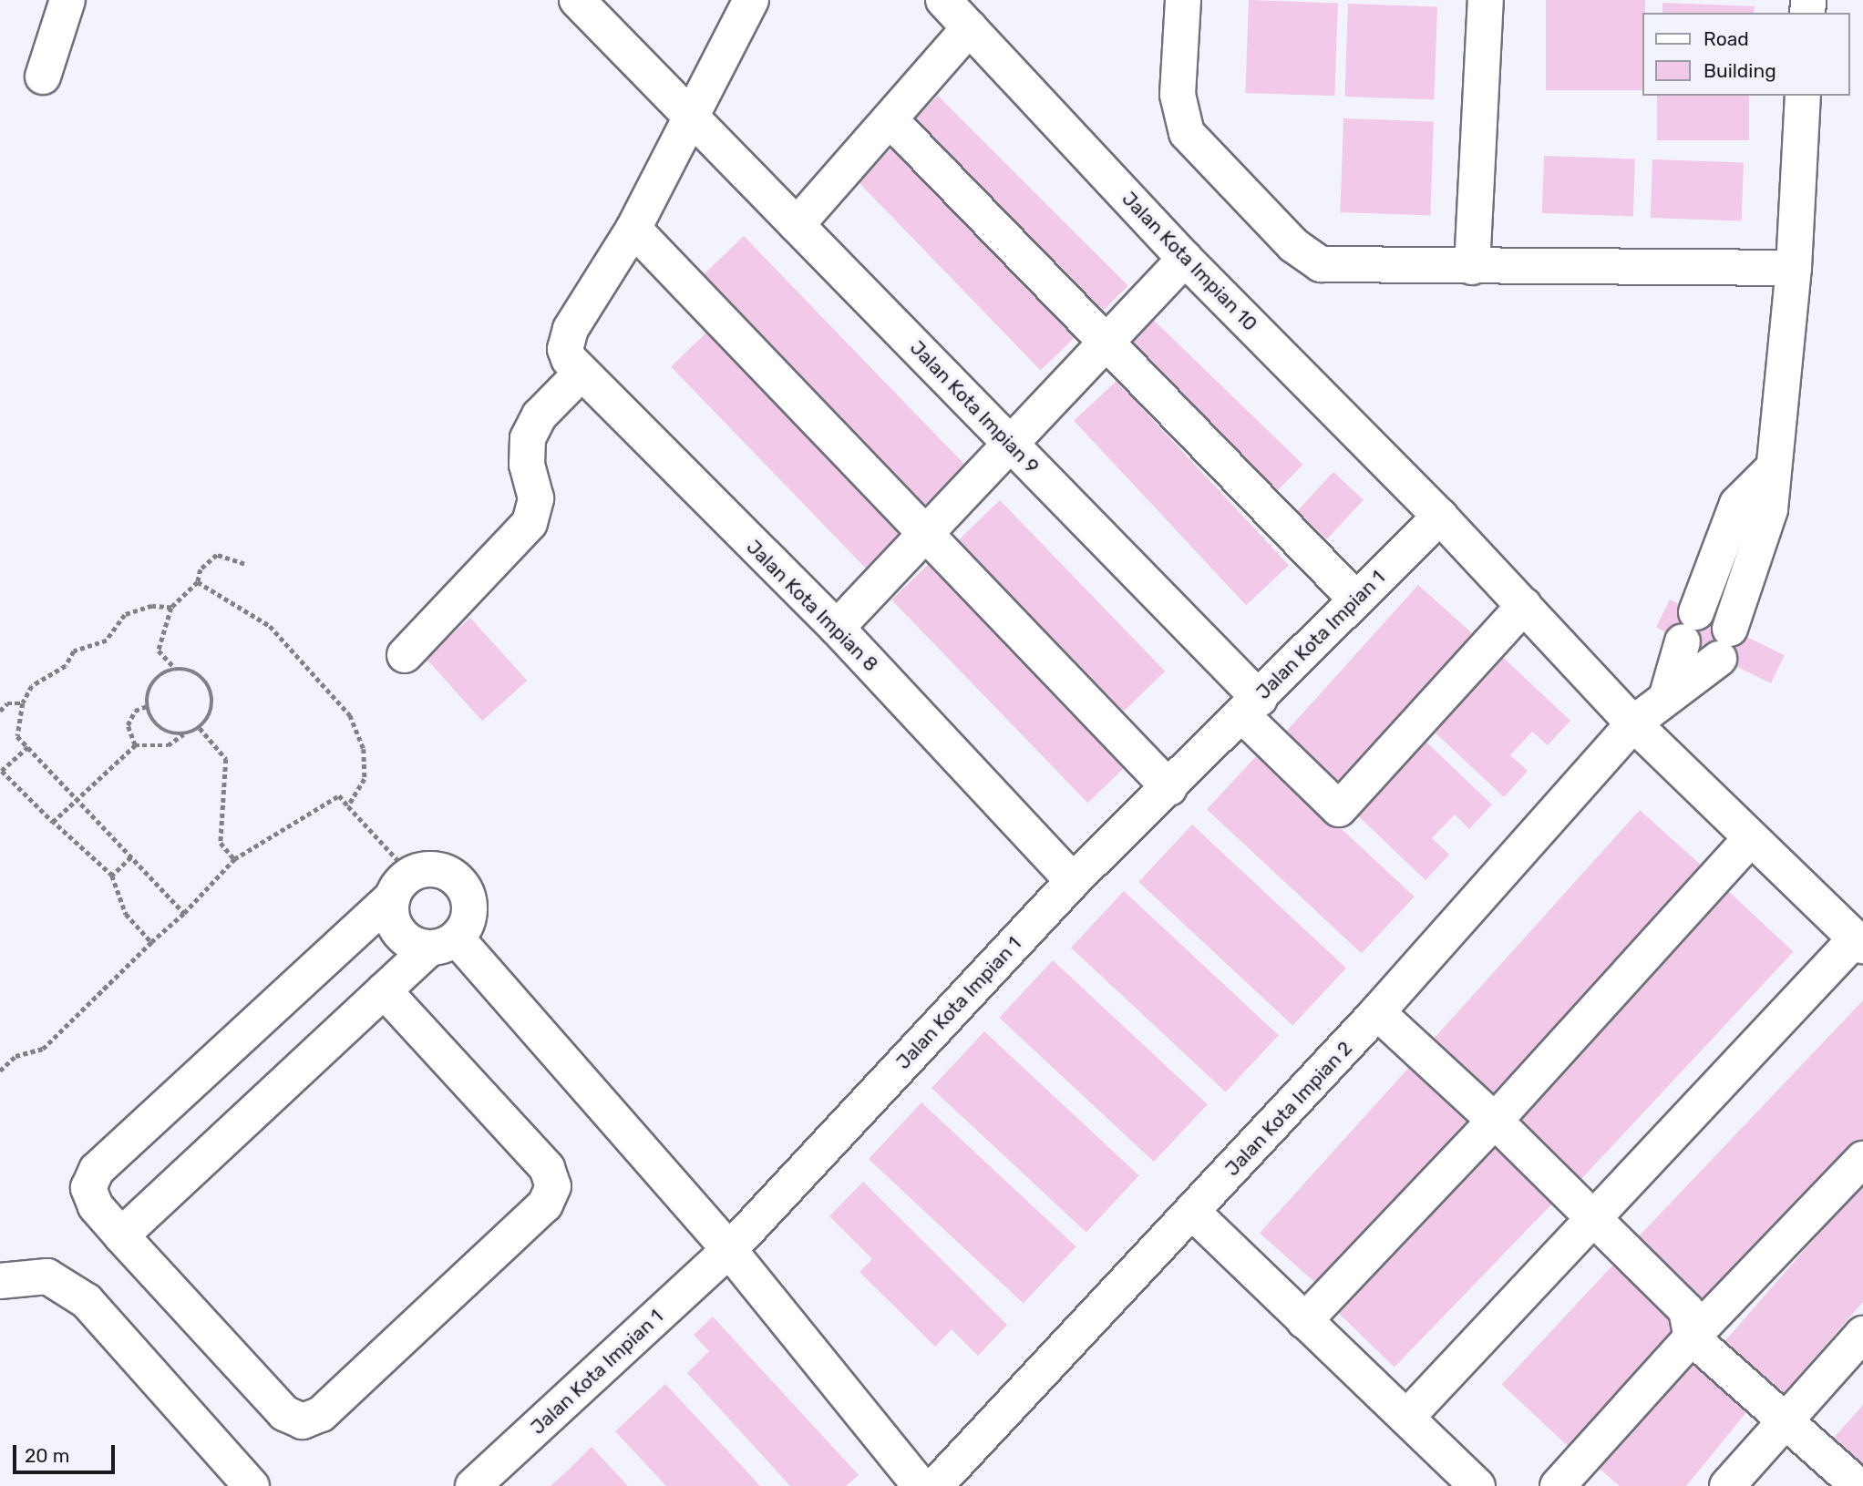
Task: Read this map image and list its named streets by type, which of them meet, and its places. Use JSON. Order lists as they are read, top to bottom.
{
  "streets": {
    "street": [
      "Jalan Kota Impian 10",
      "Jalan Kota Impian 9",
      "Jalan Kota Impian 8",
      "Jalan Kota Impian 1",
      "Jalan Kota Impian 2"
    ]
  },
  "crossings": [
    ["Jalan Kota Impian 10", "Jalan Kota Impian 9"],
    ["Jalan Kota Impian 10", "Jalan Kota Impian 1"],
    ["Jalan Kota Impian 10", "Jalan Kota Impian 2"],
    ["Jalan Kota Impian 9", "Jalan Kota Impian 1"],
    ["Jalan Kota Impian 8", "Jalan Kota Impian 1"]
  ],
  "legend": ["Road", "Building"],
  "scale_bar": "20 m"
}
